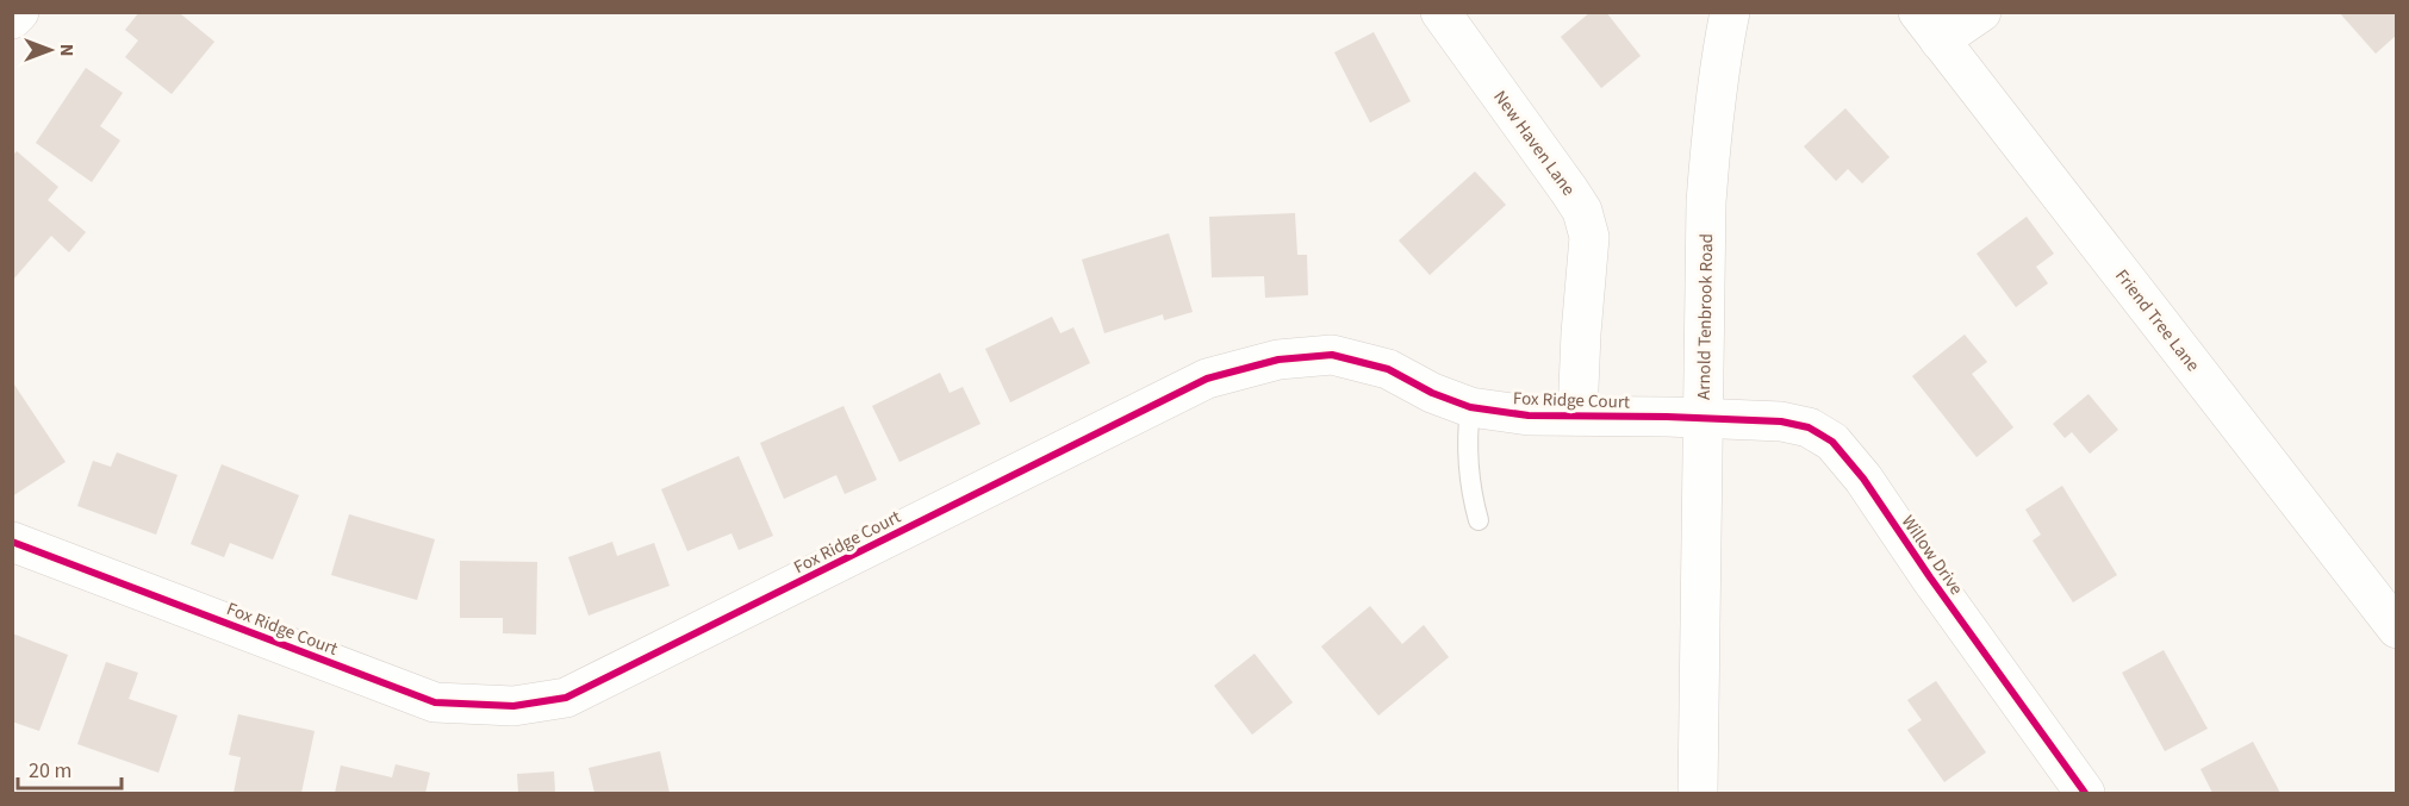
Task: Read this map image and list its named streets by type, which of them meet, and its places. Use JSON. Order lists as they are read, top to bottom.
{
  "streets": {
    "street": [
      "New Haven Lane",
      "Arnold Tenbrook Road",
      "Friend Tree Lane",
      "Fox Ridge Court",
      "Willow Drive"
    ]
  },
  "crossings": [
    ["New Haven Lane", "Fox Ridge Court"],
    ["Arnold Tenbrook Road", "Fox Ridge Court"],
    ["Arnold Tenbrook Road", "Willow Drive"],
    ["Fox Ridge Court", "Willow Drive"]
  ],
  "scale_bar": "20 m",
  "north": "right"
}
